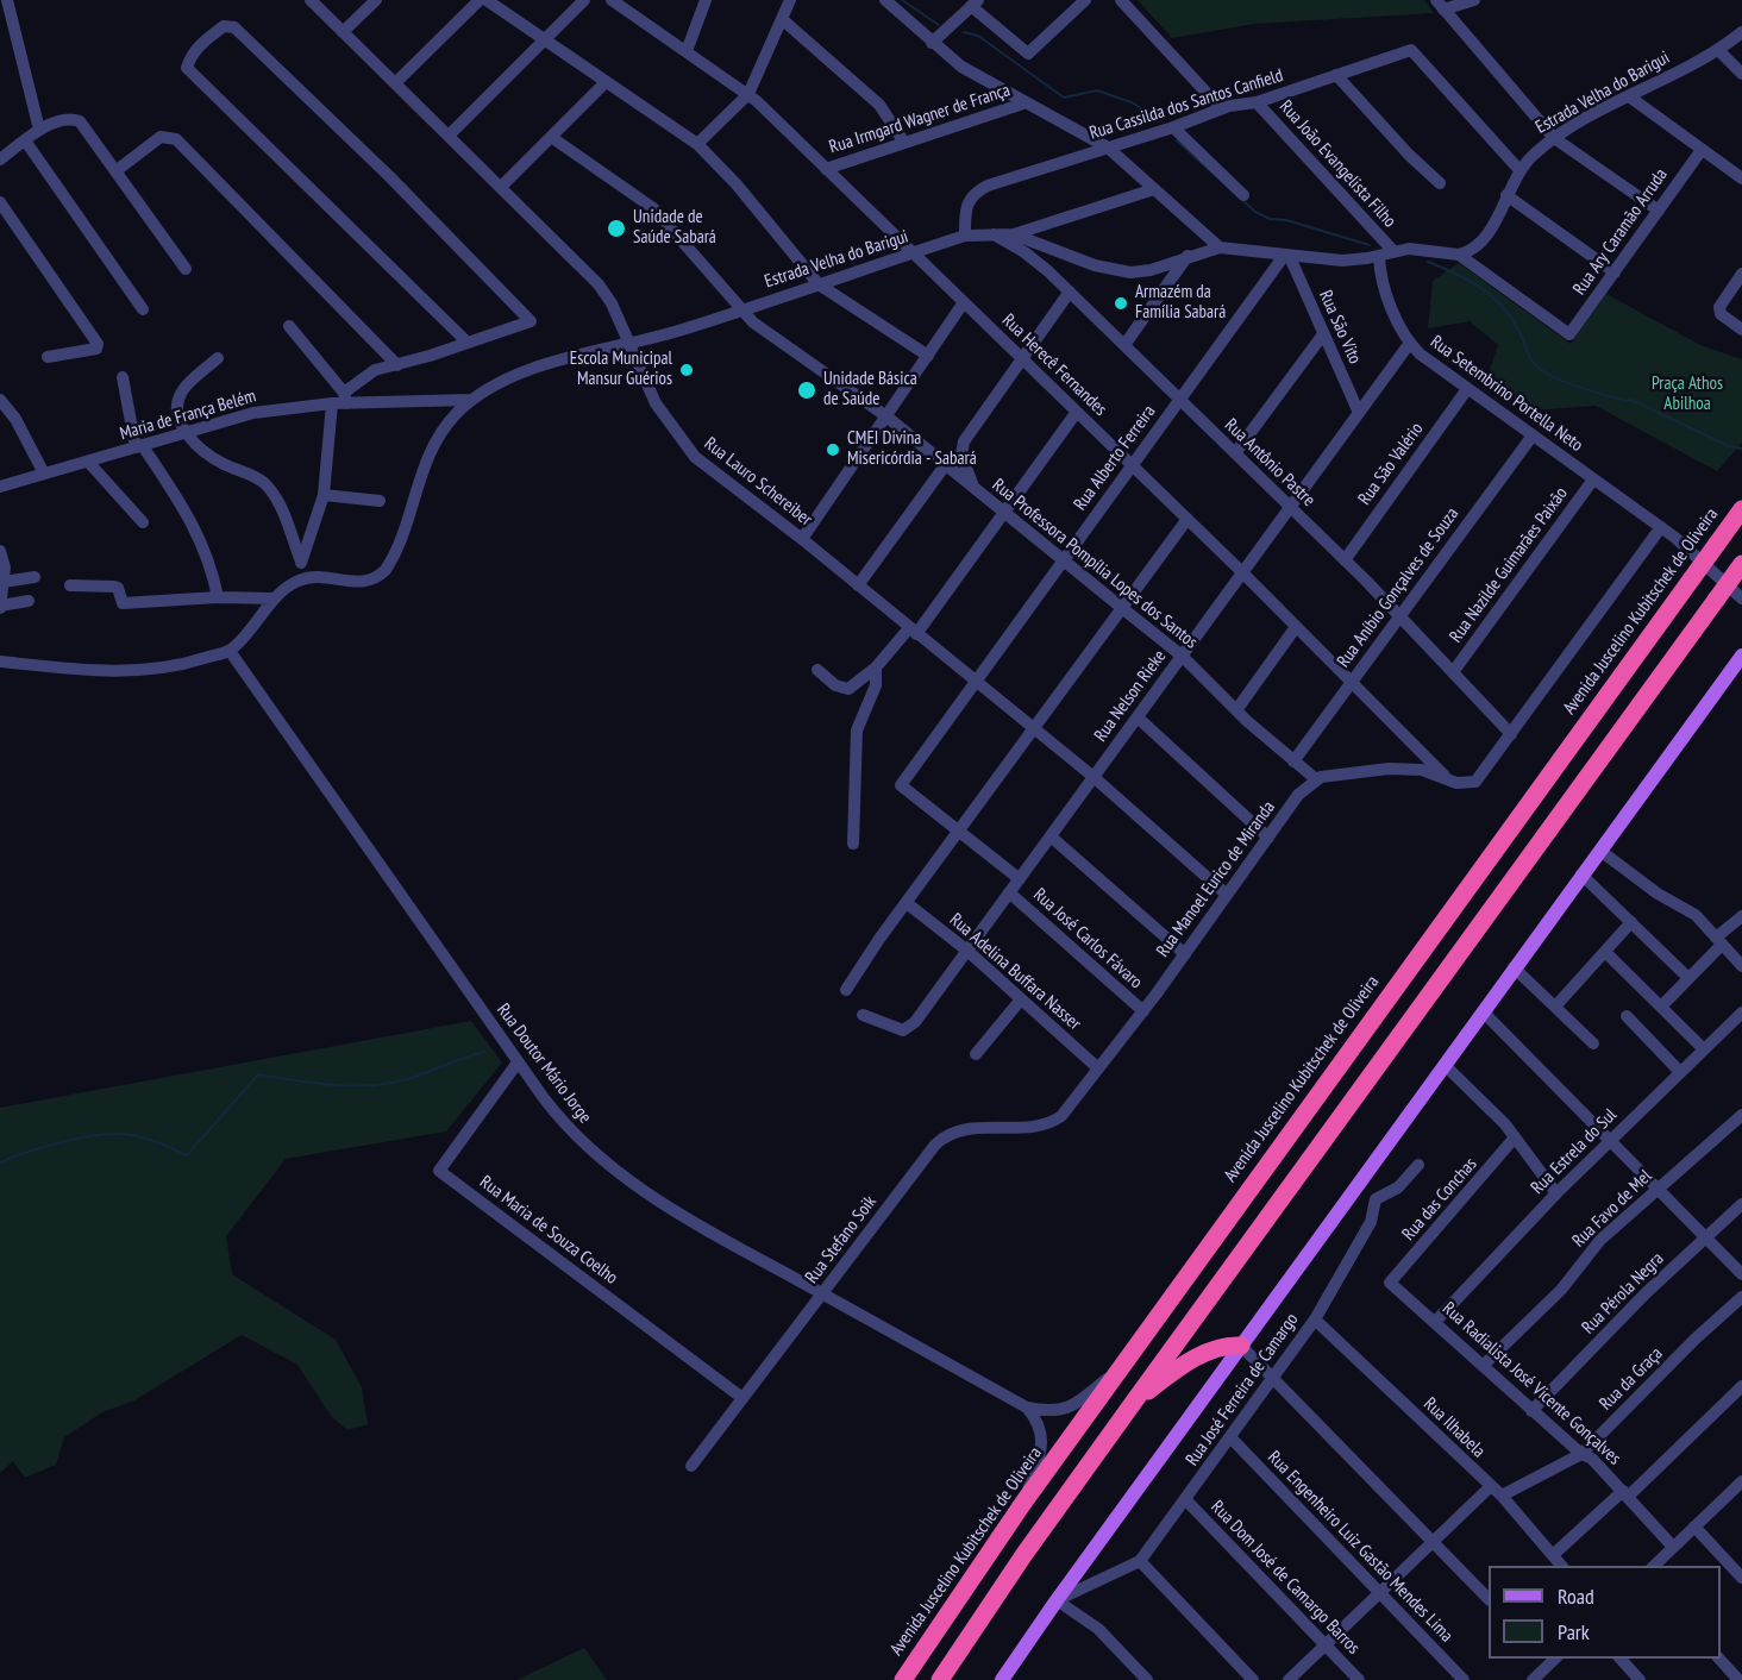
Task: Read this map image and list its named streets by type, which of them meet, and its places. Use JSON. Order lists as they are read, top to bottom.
{
  "streets": {
    "highway": ["Avenida Juscelino Kubitschek de Oliveira"],
    "street": [
      "Estrada Velha do Barigui",
      "Rua Cassilda dos Santos Canfield",
      "Rua Irmgard Wagner de França",
      "Rua João Evangelista Filho",
      "Rua Ary Caramão Arruda",
      "Rua São Vito",
      "Rua Herecê Fernandes",
      "Rua Setembrino Portella Neto",
      "Maria de França Belém",
      "Rua Alberto Ferreira",
      "Rua Antônio Pastre",
      "Rua São Valério",
      "Rua Lauro Schereiber",
      "Rua Professora Pompília Lopes dos Santos",
      "Rua Nazilde Guimarães Paixão",
      "Rua Aníbio Gonçalves de Souza",
      "Rua Nelson Rieke",
      "Rua Manoel Eurico de Miranda",
      "Rua José Carlos Fávaro",
      "Rua Adelina Buffara Nasser",
      "Rua Doutor Mário Jorge",
      "Rua Estrela do Sul",
      "Rua das Conchas",
      "Rua Favo de Mel",
      "Rua Maria de Souza Coelho",
      "Rua Stefano Soik",
      "Rua Pérola Negra",
      "Rua da Graça",
      "Rua Radialista José Vicente Gonçalves",
      "Rua José Ferreira de Camargo",
      "Rua Ilhabela",
      "Rua Engenheiro Luiz Gastão Mendes Lima",
      "Rua Dom José de Camargo Barros"
    ]
  },
  "crossings": [
    ["Estrada Velha do Barigui", "Rua Cassilda dos Santos Canfield"],
    ["Estrada Velha do Barigui", "Rua João Evangelista Filho"],
    ["Estrada Velha do Barigui", "Rua Ary Caramão Arruda"],
    ["Estrada Velha do Barigui", "Rua São Vito"],
    ["Estrada Velha do Barigui", "Rua Herecê Fernandes"],
    ["Estrada Velha do Barigui", "Rua Setembrino Portella Neto"],
    ["Estrada Velha do Barigui", "Maria de França Belém"],
    ["Estrada Velha do Barigui", "Rua Alberto Ferreira"],
    ["Estrada Velha do Barigui", "Rua Antônio Pastre"],
    ["Estrada Velha do Barigui", "Rua Lauro Schereiber"],
    ["Estrada Velha do Barigui", "Rua Professora Pompília Lopes dos Santos"],
    ["Rua Cassilda dos Santos Canfield", "Rua João Evangelista Filho"],
    ["Rua Irmgard Wagner de França", "Rua Herecê Fernandes"],
    ["Rua João Evangelista Filho", "Rua Setembrino Portella Neto"],
    ["Rua São Vito", "Rua Alberto Ferreira"],
    ["Rua São Vito", "Rua Nelson Rieke"],
    ["Rua Herecê Fernandes", "Rua Alberto Ferreira"],
    ["Rua Herecê Fernandes", "Rua Aníbio Gonçalves de Souza"],
    ["Rua Herecê Fernandes", "Rua Nelson Rieke"],
    ["Rua Setembrino Portella Neto", "Rua São Valério"],
    ["Rua Setembrino Portella Neto", "Rua Nazilde Guimarães Paixão"],
    ["Rua Setembrino Portella Neto", "Rua Aníbio Gonçalves de Souza"],
    ["Rua Setembrino Portella Neto", "Rua Nelson Rieke"],
    ["Rua Alberto Ferreira", "Rua Antônio Pastre"],
    ["Rua Alberto Ferreira", "Rua Lauro Schereiber"],
    ["Rua Alberto Ferreira", "Rua Professora Pompília Lopes dos Santos"],
    ["Rua Alberto Ferreira", "Rua José Carlos Fávaro"],
    ["Rua Antônio Pastre", "Rua São Valério"],
    ["Rua Antônio Pastre", "Rua Nazilde Guimarães Paixão"],
    ["Rua Antônio Pastre", "Rua Aníbio Gonçalves de Souza"],
    ["Rua Antônio Pastre", "Rua Nelson Rieke"],
    ["Rua Lauro Schereiber", "Rua Nelson Rieke"],
    ["Rua Lauro Schereiber", "Rua Manoel Eurico de Miranda"],
    ["Rua Professora Pompília Lopes dos Santos", "Rua Aníbio Gonçalves de Souza"],
    ["Rua Professora Pompília Lopes dos Santos", "Rua Nelson Rieke"],
    ["Rua Professora Pompília Lopes dos Santos", "Rua Manoel Eurico de Miranda"],
    ["Avenida Juscelino Kubitschek de Oliveira", "Rua Doutor Mário Jorge"],
    ["Rua Nelson Rieke", "Rua José Carlos Fávaro"],
    ["Rua Nelson Rieke", "Rua Adelina Buffara Nasser"],
    ["Rua Manoel Eurico de Miranda", "Rua José Carlos Fávaro"],
    ["Rua Manoel Eurico de Miranda", "Rua Adelina Buffara Nasser"],
    ["Rua Manoel Eurico de Miranda", "Rua Stefano Soik"],
    ["Rua Doutor Mário Jorge", "Rua Maria de Souza Coelho"],
    ["Rua Doutor Mário Jorge", "Rua Stefano Soik"],
    ["Rua Estrela do Sul", "Rua Radialista José Vicente Gonçalves"],
    ["Rua das Conchas", "Rua Radialista José Vicente Gonçalves"],
    ["Rua Favo de Mel", "Rua Radialista José Vicente Gonçalves"],
    ["Rua Maria de Souza Coelho", "Rua Stefano Soik"],
    ["Rua Pérola Negra", "Rua Radialista José Vicente Gonçalves"],
    ["Rua da Graça", "Rua Radialista José Vicente Gonçalves"],
    ["Rua da Graça", "Rua Ilhabela"],
    ["Rua José Ferreira de Camargo", "Rua Ilhabela"],
    ["Rua José Ferreira de Camargo", "Rua Engenheiro Luiz Gastão Mendes Lima"],
    ["Rua José Ferreira de Camargo", "Rua Dom José de Camargo Barros"]
  ],
  "parks": ["Praça Athos Abilhoa"],
  "places": [
    "Unidade de Saúde Sabará",
    "Armazém da Família Sabará",
    "Escola Municipal Mansur Guérios",
    "Unidade Básica de Saúde",
    "CMEI Divina Misericórdia - Sabará"
  ],
  "legend": ["Road", "Park"]
}
